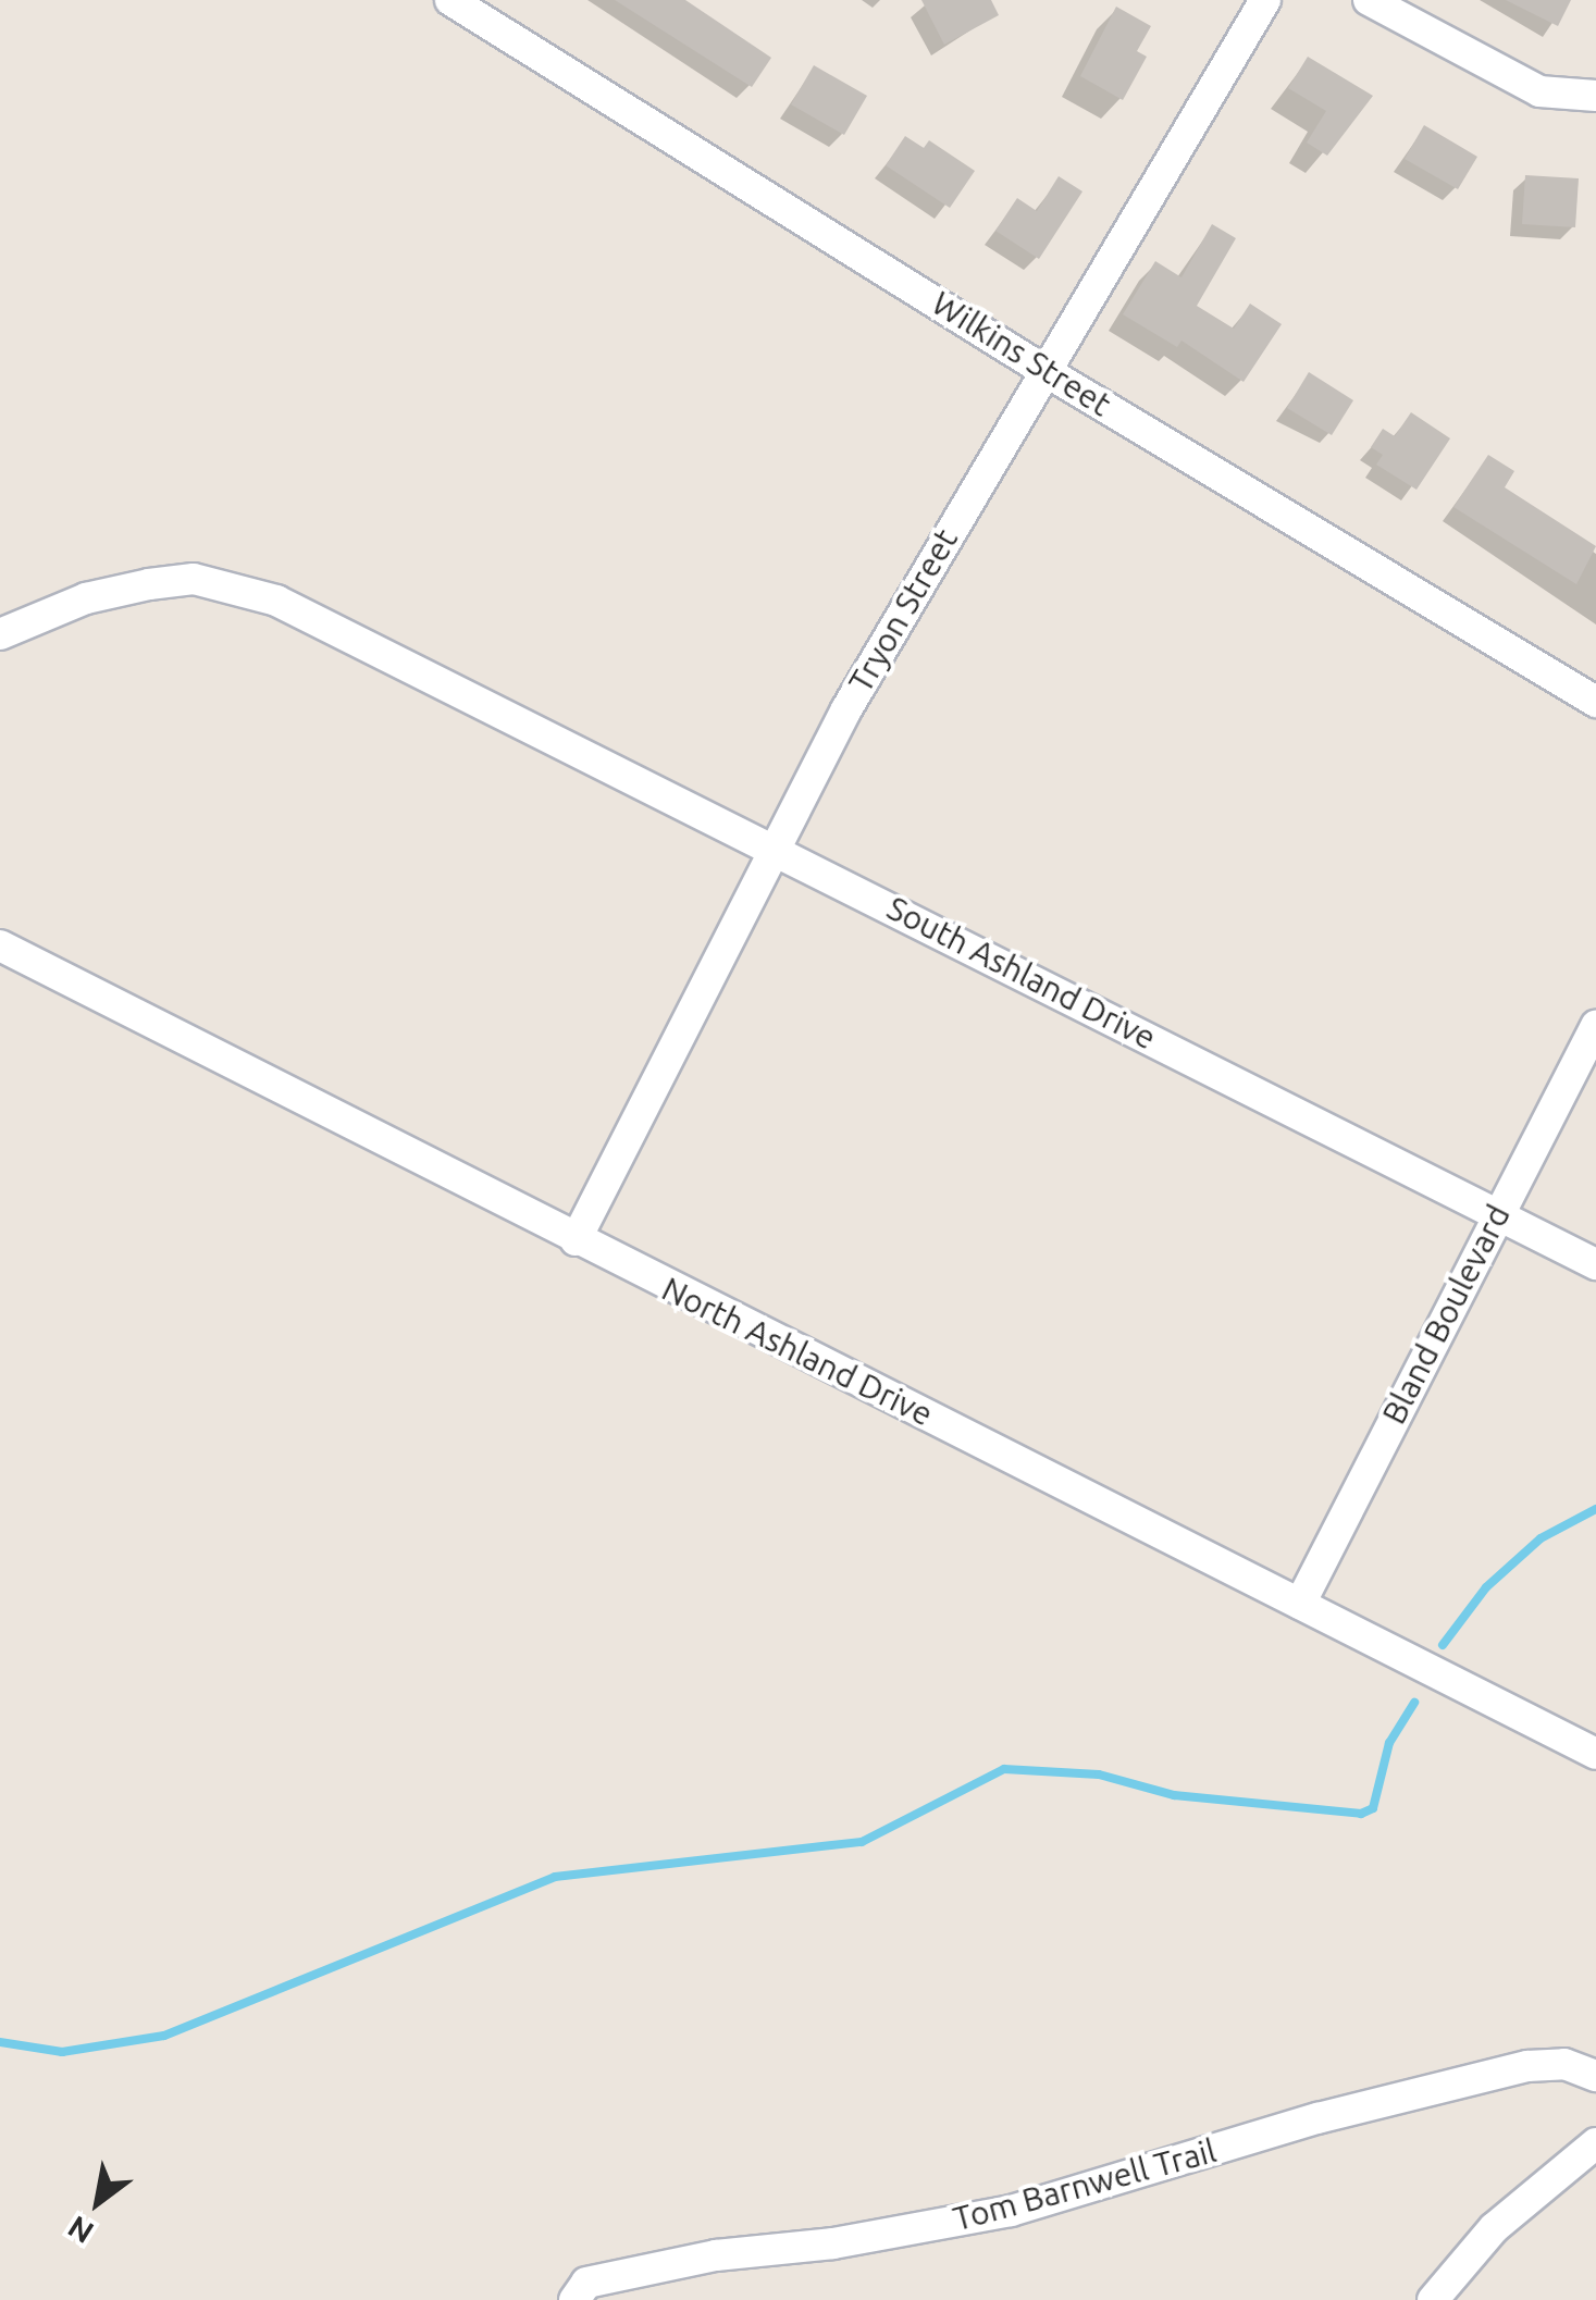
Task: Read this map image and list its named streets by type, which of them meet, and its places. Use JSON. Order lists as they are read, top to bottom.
{
  "streets": {
    "street": [
      "Wilkins Street",
      "Tryon Street",
      "South Ashland Drive",
      "Bland Boulevard",
      "North Ashland Drive",
      "Tom Barnwell Trail"
    ]
  },
  "crossings": [
    ["Wilkins Street", "Tryon Street"],
    ["Tryon Street", "South Ashland Drive"],
    ["Tryon Street", "North Ashland Drive"],
    ["South Ashland Drive", "Bland Boulevard"],
    ["Bland Boulevard", "North Ashland Drive"]
  ],
  "north": "bottom left"
}
